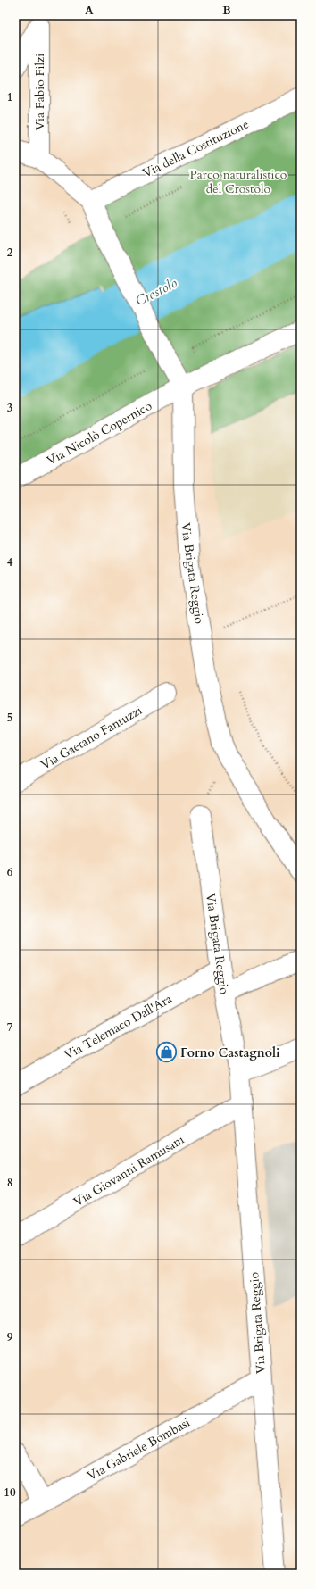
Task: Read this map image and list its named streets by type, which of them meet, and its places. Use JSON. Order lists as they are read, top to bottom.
{
  "streets": {
    "street": [
      "Via Fabio Filzi",
      "Via della Costituzione",
      "Via Nicolò Copernico",
      "Via Brigata Reggio",
      "Via Gaetano Fantuzzi",
      "Via Telemaco Dall'Ara",
      "Via Giovanni Ramusani",
      "Via Gabriele Bombasi"
    ]
  },
  "crossings": [
    ["Via Nicolò Copernico", "Via Brigata Reggio"],
    ["Via Brigata Reggio", "Via Telemaco Dall'Ara"],
    ["Via Brigata Reggio", "Via Giovanni Ramusani"],
    ["Via Brigata Reggio", "Via Gabriele Bombasi"]
  ],
  "water": ["Crostolo"],
  "parks": ["Parco naturalistico del Crostolo"],
  "places": {
    "shop": ["Forno Castagnoli"]
  },
  "grid": {
    "columns": ["A", "B"],
    "rows": [
      "1",
      "2",
      "3",
      "4",
      "5",
      "6",
      "7",
      "8",
      "9",
      "10"
    ]
  }
}
